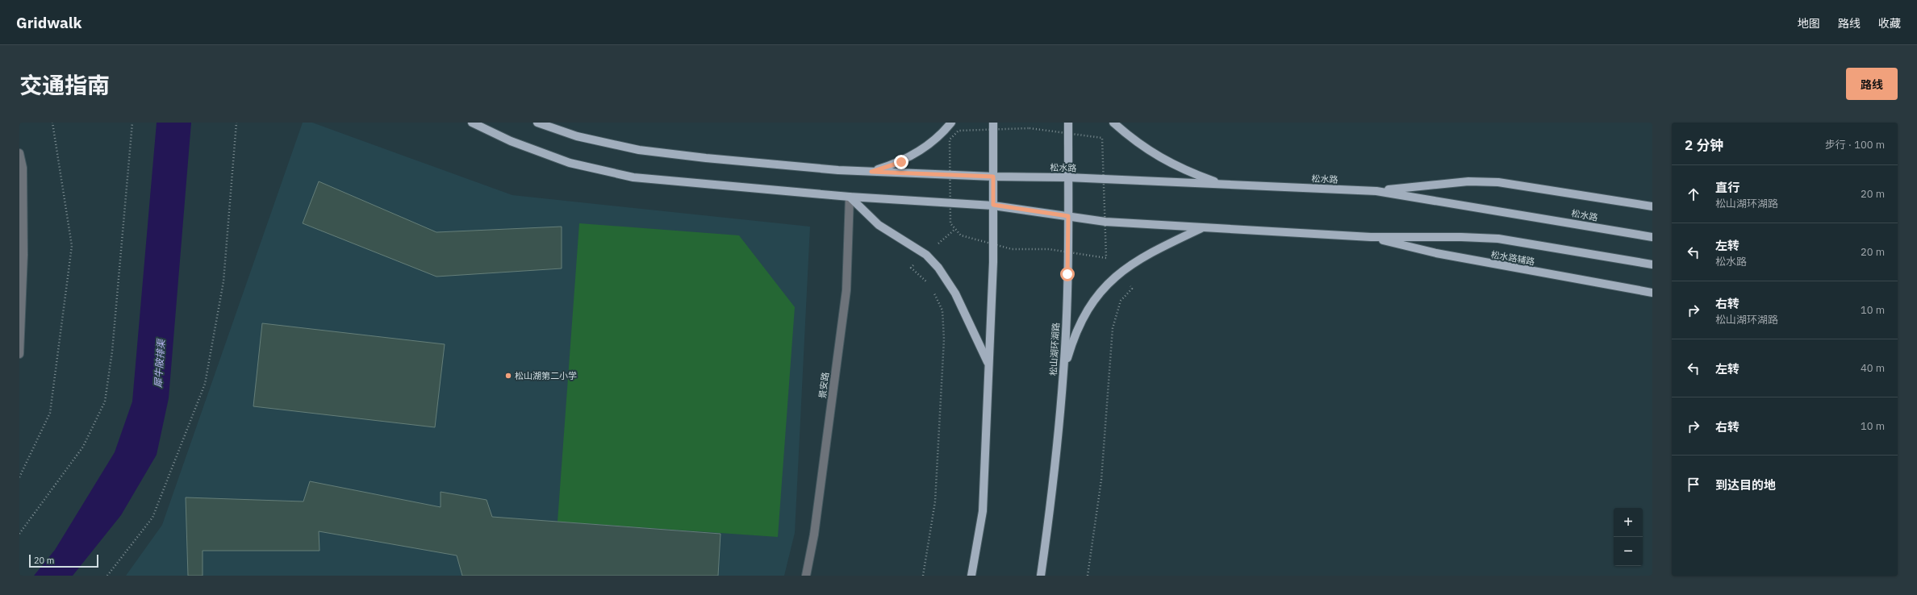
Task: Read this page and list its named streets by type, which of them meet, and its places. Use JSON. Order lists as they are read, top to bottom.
{
  "streets": {
    "main road": ["松水路", "松水路辅路", "松山湖环湖路"],
    "street": ["景安路"]
  },
  "crossings": [
    ["松水路", "松山湖环湖路"]
  ],
  "water": ["犀牛陂排渠"],
  "places": ["松山湖第二小学"],
  "scale_bar": "20 m",
  "page": {
    "header": "Gridwalk",
    "nav": ["地图", "路线", "收藏"],
    "title": "交通指南",
    "buttons": "路线",
    "heading": ["2 分钟", "步行 · 100 m"],
    "list": [
      ["直行", "松山湖环湖路", "20 m"],
      ["左转", "松水路", "20 m"],
      ["右转", "松山湖环湖路", "10 m"],
      ["左转", "40 m"],
      ["右转", "10 m"],
      "到达目的地"
    ],
    "map_buttons": ["+", "−"],
    "scale": "20 m"
  }
}
